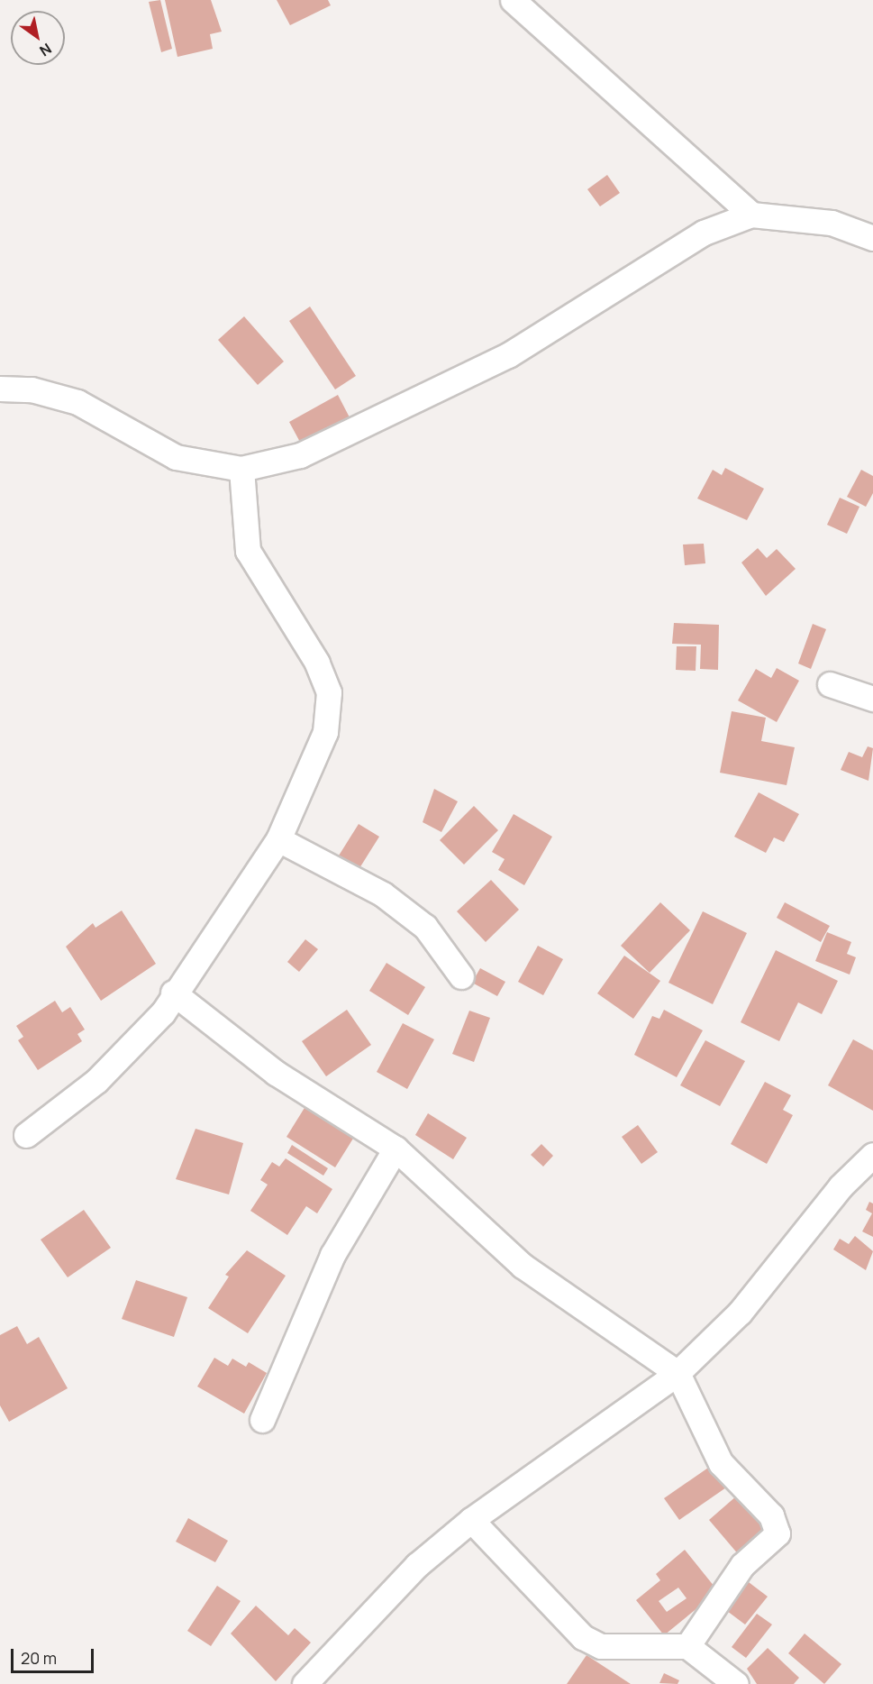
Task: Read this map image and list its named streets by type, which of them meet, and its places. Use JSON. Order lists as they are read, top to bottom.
{
  "scale_bar": "20 m",
  "north": "bottom right"
}
